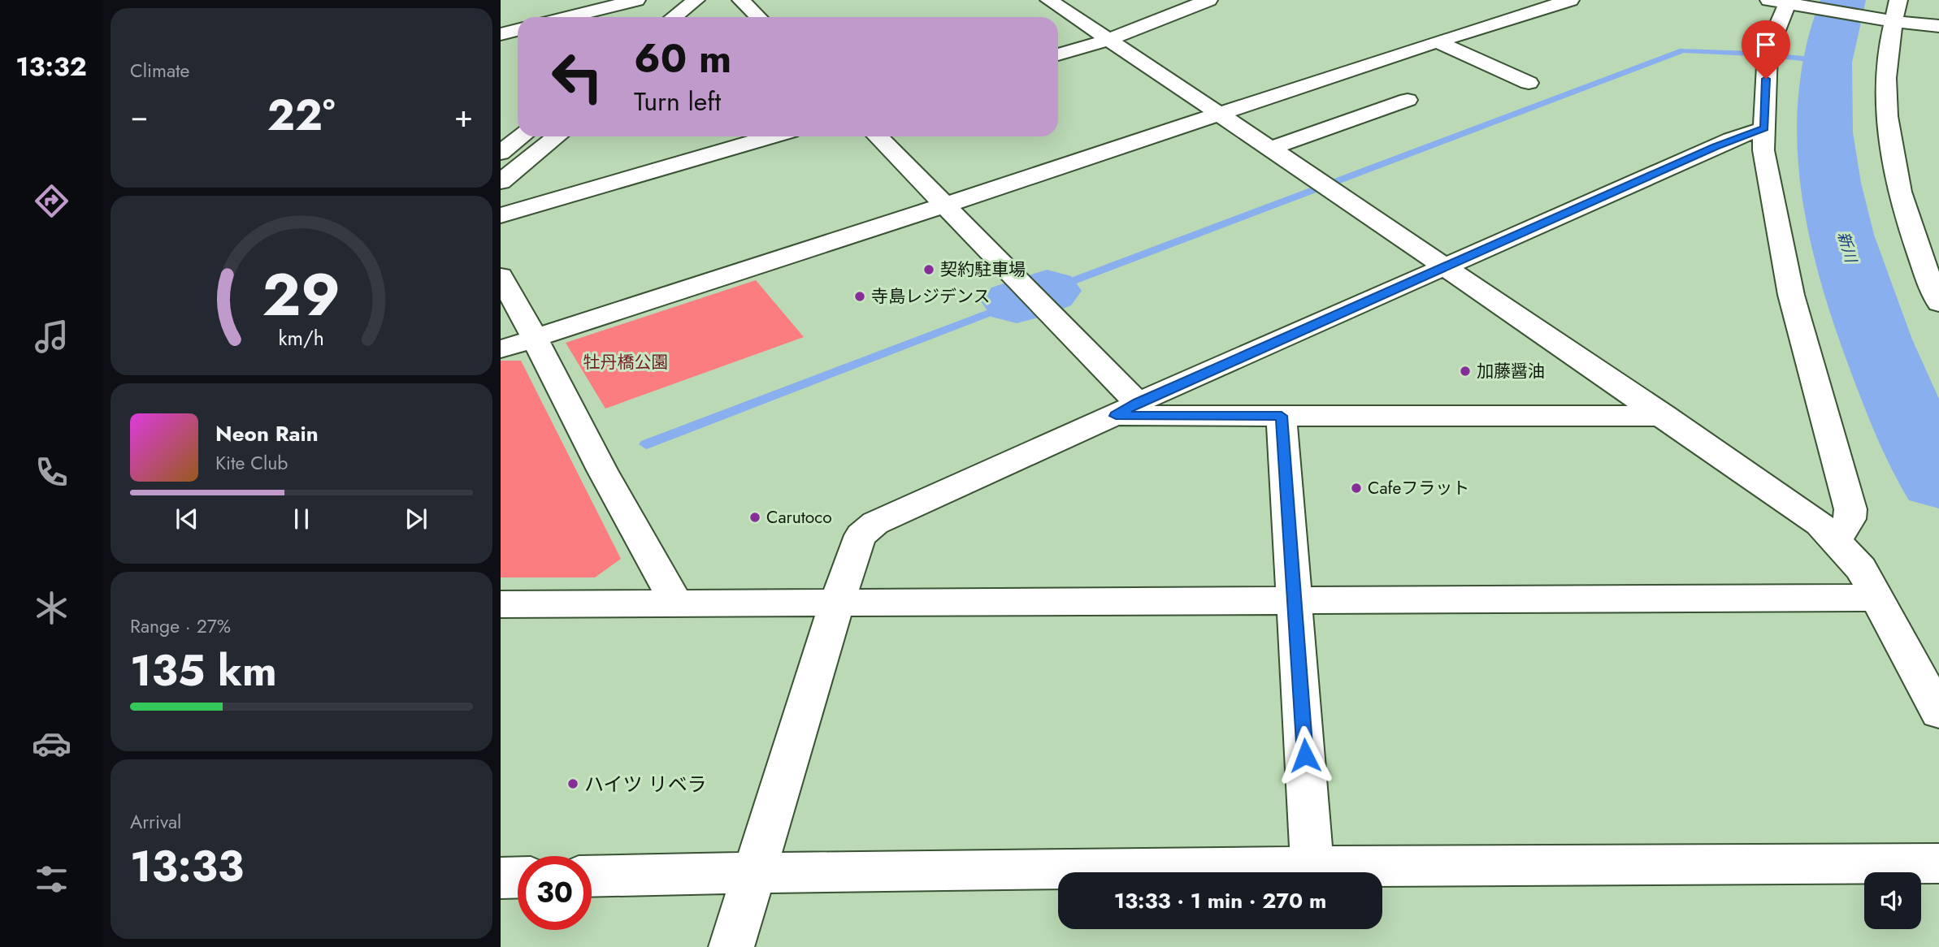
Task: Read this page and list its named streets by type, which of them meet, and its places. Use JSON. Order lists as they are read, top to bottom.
{
  "water": ["新川"],
  "parks": ["牡丹橋公園"],
  "places": [
    "契約駐車場",
    "寺島レジデンス",
    "加藤醤油",
    "Cafeフラット",
    "Carutoco",
    "ハイツ リベラ"
  ],
  "page": {
    "tabs": "13:32",
    "tile": [
      "Climate",
      ["Range · 27%", "135 km"],
      ["Arrival", "13:33"]
    ],
    "turn": ["60 m", "Turn left"],
    "heat": ["−", "22°", "+"],
    "song": ["Neon Rain", "Kite Club"],
    "limit": "30",
    "trip": "13:33 · 1 min · 270 m",
    "gauge": ["29", "km/h"]
  }
}
